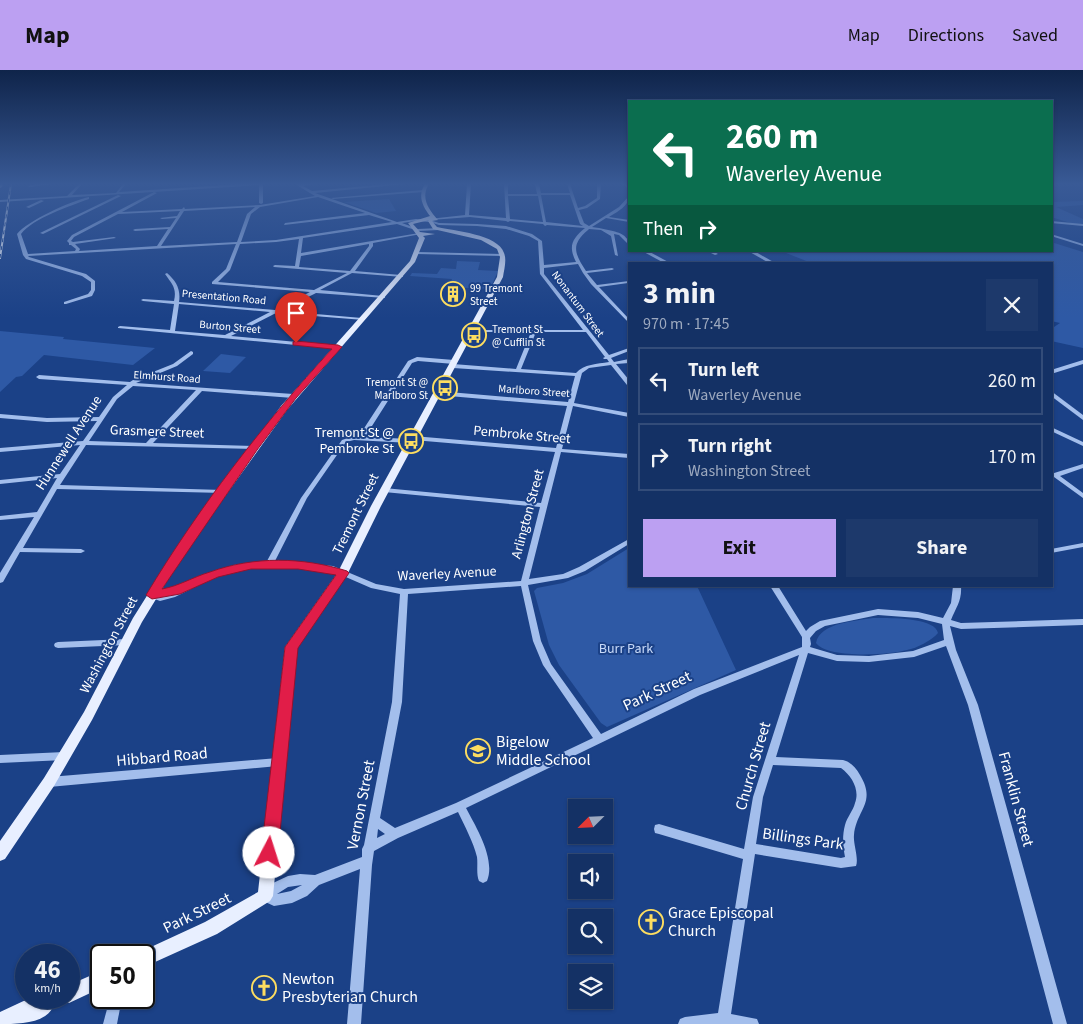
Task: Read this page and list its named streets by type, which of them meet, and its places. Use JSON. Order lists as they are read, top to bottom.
{
  "streets": {
    "main road": ["Tremont Street", "Washington Street", "Park Street"],
    "street": [
      "Presentation Road",
      "Nonantum Street",
      "Burton Street",
      "Elmhurst Road",
      "Marlboro Street",
      "Grasmere Street",
      "Pembroke Street",
      "Hunnewell Avenue",
      "Arlington Street",
      "Waverley Avenue",
      "Hibbard Road",
      "Church Street",
      "Franklin Street",
      "Vernon Street",
      "Billings Park"
    ]
  },
  "crossings": [
    ["Presentation Road", "Washington Street"],
    ["Burton Street", "Washington Street"],
    ["Elmhurst Road", "Hunnewell Avenue"],
    ["Elmhurst Road", "Washington Street"],
    ["Marlboro Street", "Tremont Street"],
    ["Marlboro Street", "Arlington Street"],
    ["Grasmere Street", "Hunnewell Avenue"],
    ["Grasmere Street", "Washington Street"],
    ["Pembroke Street", "Tremont Street"],
    ["Pembroke Street", "Arlington Street"],
    ["Tremont Street", "Waverley Avenue"],
    ["Tremont Street", "Park Street"],
    ["Tremont Street", "Hibbard Road"],
    ["Arlington Street", "Waverley Avenue"],
    ["Arlington Street", "Park Street"],
    ["Waverley Avenue", "Washington Street"],
    ["Waverley Avenue", "Vernon Street"],
    ["Washington Street", "Hibbard Road"],
    ["Park Street", "Church Street"],
    ["Park Street", "Vernon Street"],
    ["Church Street", "Billings Park"]
  ],
  "parks": ["Burr Park"],
  "places": {
    "building": ["99 Tremont Street"],
    "bus stop": ["Tremont St @ Cufflin St", "Tremont St @ Marlboro St", "Tremont St @ Pembroke St"],
    "school or university": ["Bigelow Middle School"],
    "church": ["Grace Episcopal Church", "Newton Presbyterian Church"]
  },
  "north": "bottom left",
  "page": {
    "header": "Map",
    "nav": ["Map", "Directions", "Saved"],
    "turn": ["260 m", "Waverley Avenue"],
    "then": "Then",
    "heading": ["3 min", "970 m · 17:45"],
    "list": [
      {
        "name": "Turn left",
        "note": "Waverley Avenue",
        "value": "260 m"
      },
      {
        "name": "Turn right",
        "note": "Washington Street",
        "value": "170 m"
      }
    ],
    "buttons": ["Exit", "Share"],
    "speed": "46 km/h",
    "limit": "50"
  }
}
